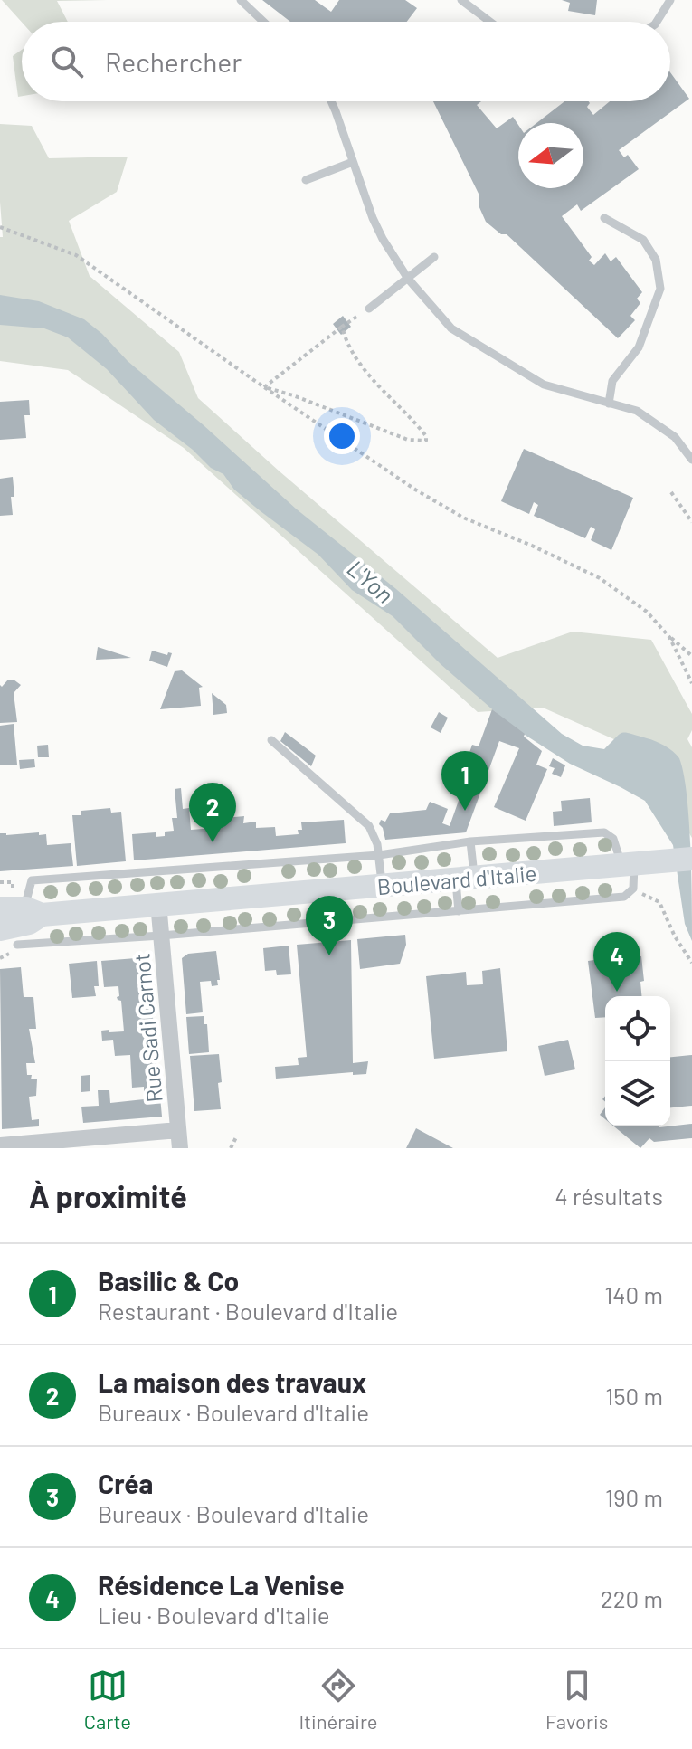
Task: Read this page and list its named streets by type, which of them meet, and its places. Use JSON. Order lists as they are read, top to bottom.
{
  "streets": {
    "main road": ["Boulevard d'Italie"],
    "street": ["Rue Sadi Carnot"]
  },
  "crossings": [
    ["Boulevard d'Italie", "Rue Sadi Carnot"]
  ],
  "water": ["L'Yon"],
  "north": "left",
  "page": {
    "search": "Rechercher",
    "pins": [
      "1",
      "2",
      "3",
      "4"
    ],
    "heading": ["À proximité", "4 résultats"],
    "list": [
      {
        "mark": "1",
        "name": "Basilic & Co",
        "note": "Restaurant · Boulevard d'Italie",
        "value": "140 m"
      },
      {
        "mark": "2",
        "name": "La maison des travaux",
        "note": "Bureaux · Boulevard d'Italie",
        "value": "150 m"
      },
      {
        "mark": "3",
        "name": "Créa",
        "note": "Bureaux · Boulevard d'Italie",
        "value": "190 m"
      },
      {
        "mark": "4",
        "name": "Résidence La Venise",
        "note": "Lieu · Boulevard d'Italie",
        "value": "220 m"
      }
    ],
    "nav": ["Carte", "Itinéraire", "Favoris"]
  }
}
